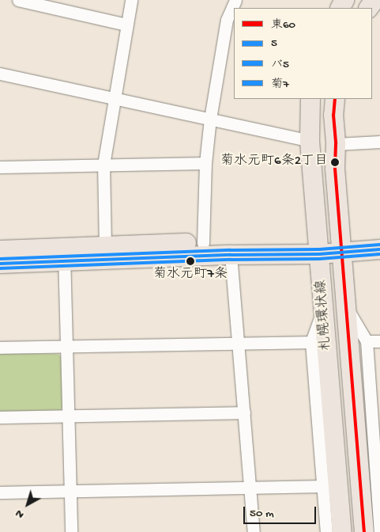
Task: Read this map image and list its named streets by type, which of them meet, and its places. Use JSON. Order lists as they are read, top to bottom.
{
  "streets": {
    "main road": ["札幌環状線"]
  },
  "places": ["菊水元町6条2丁目", "菊水元町7条"],
  "lines": [
    "transit line 東60",
    "transit line 菊7",
    "transit line 5",
    "transit line バ5"
  ],
  "legend": [
    "東60",
    "5",
    "バ5",
    "菊7"
  ],
  "scale_bar": "50 m",
  "north": "bottom left"
}
